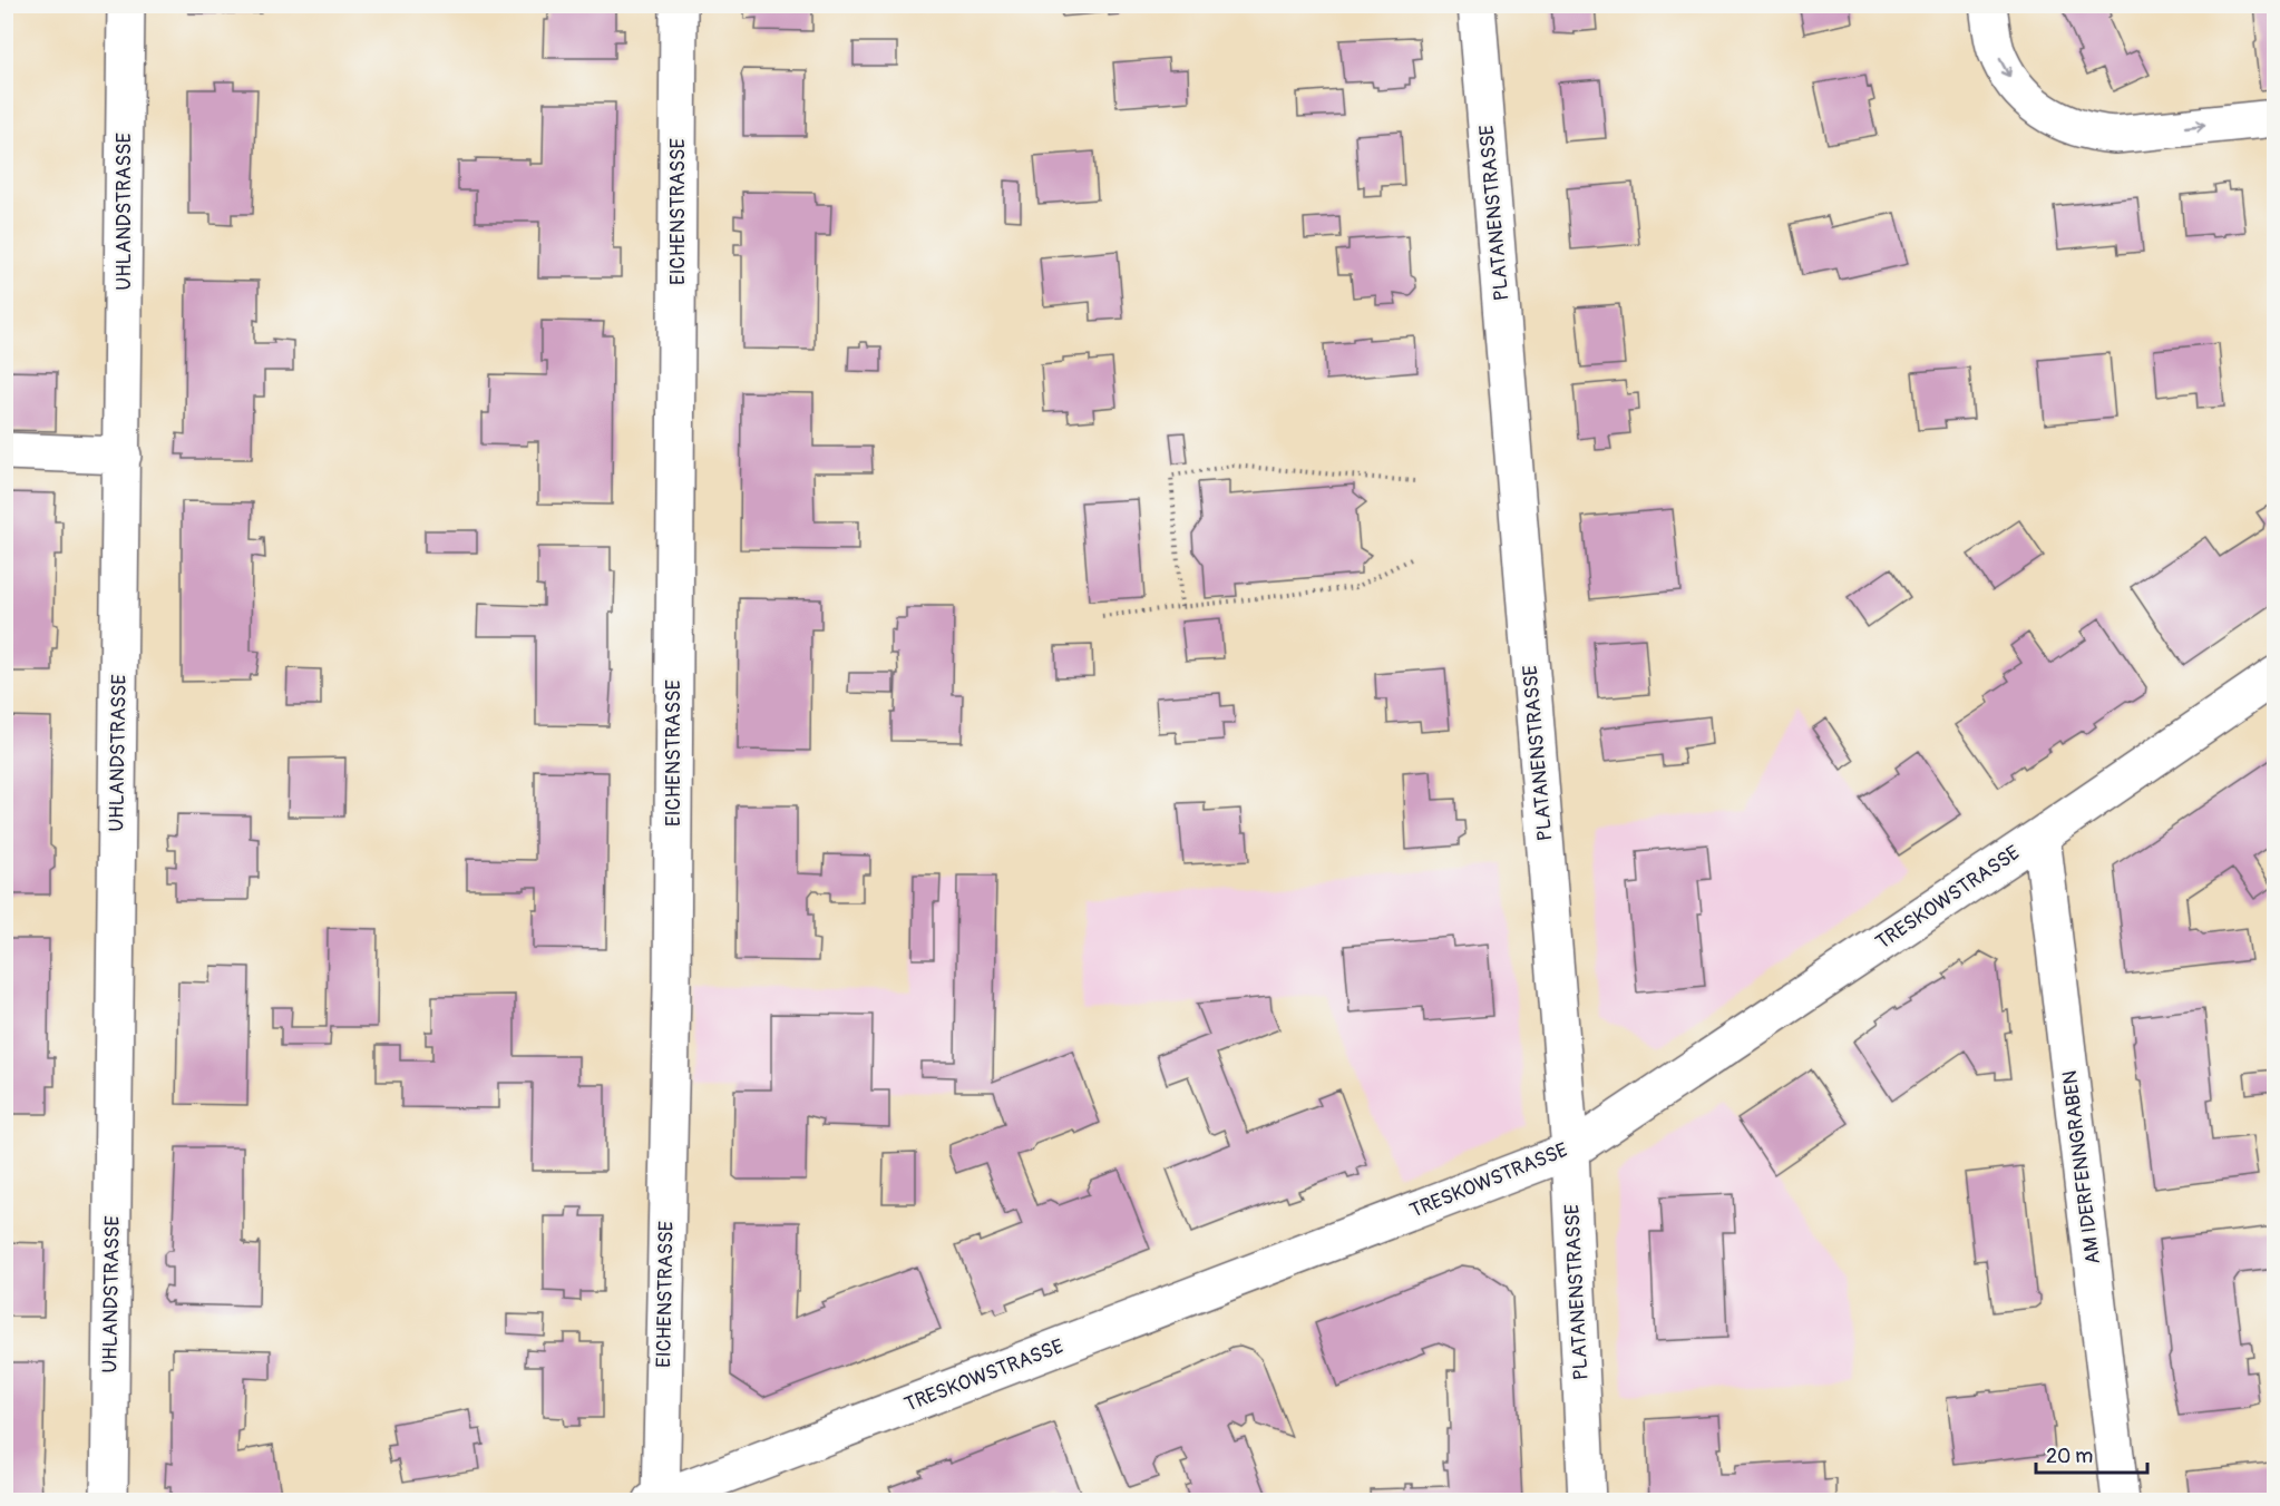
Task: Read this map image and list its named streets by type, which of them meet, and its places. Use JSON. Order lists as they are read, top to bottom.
{
  "streets": {
    "street": [
      "UHLANDSTRASSE",
      "EICHENSTRASSE",
      "PLATANENSTRASSE",
      "TRESKOWSTRASSE",
      "AM IDERFENNGRABEN"
    ]
  },
  "crossings": [
    ["EICHENSTRASSE", "TRESKOWSTRASSE"],
    ["PLATANENSTRASSE", "TRESKOWSTRASSE"],
    ["TRESKOWSTRASSE", "AM IDERFENNGRABEN"]
  ],
  "scale_bar": "20 m"
}
